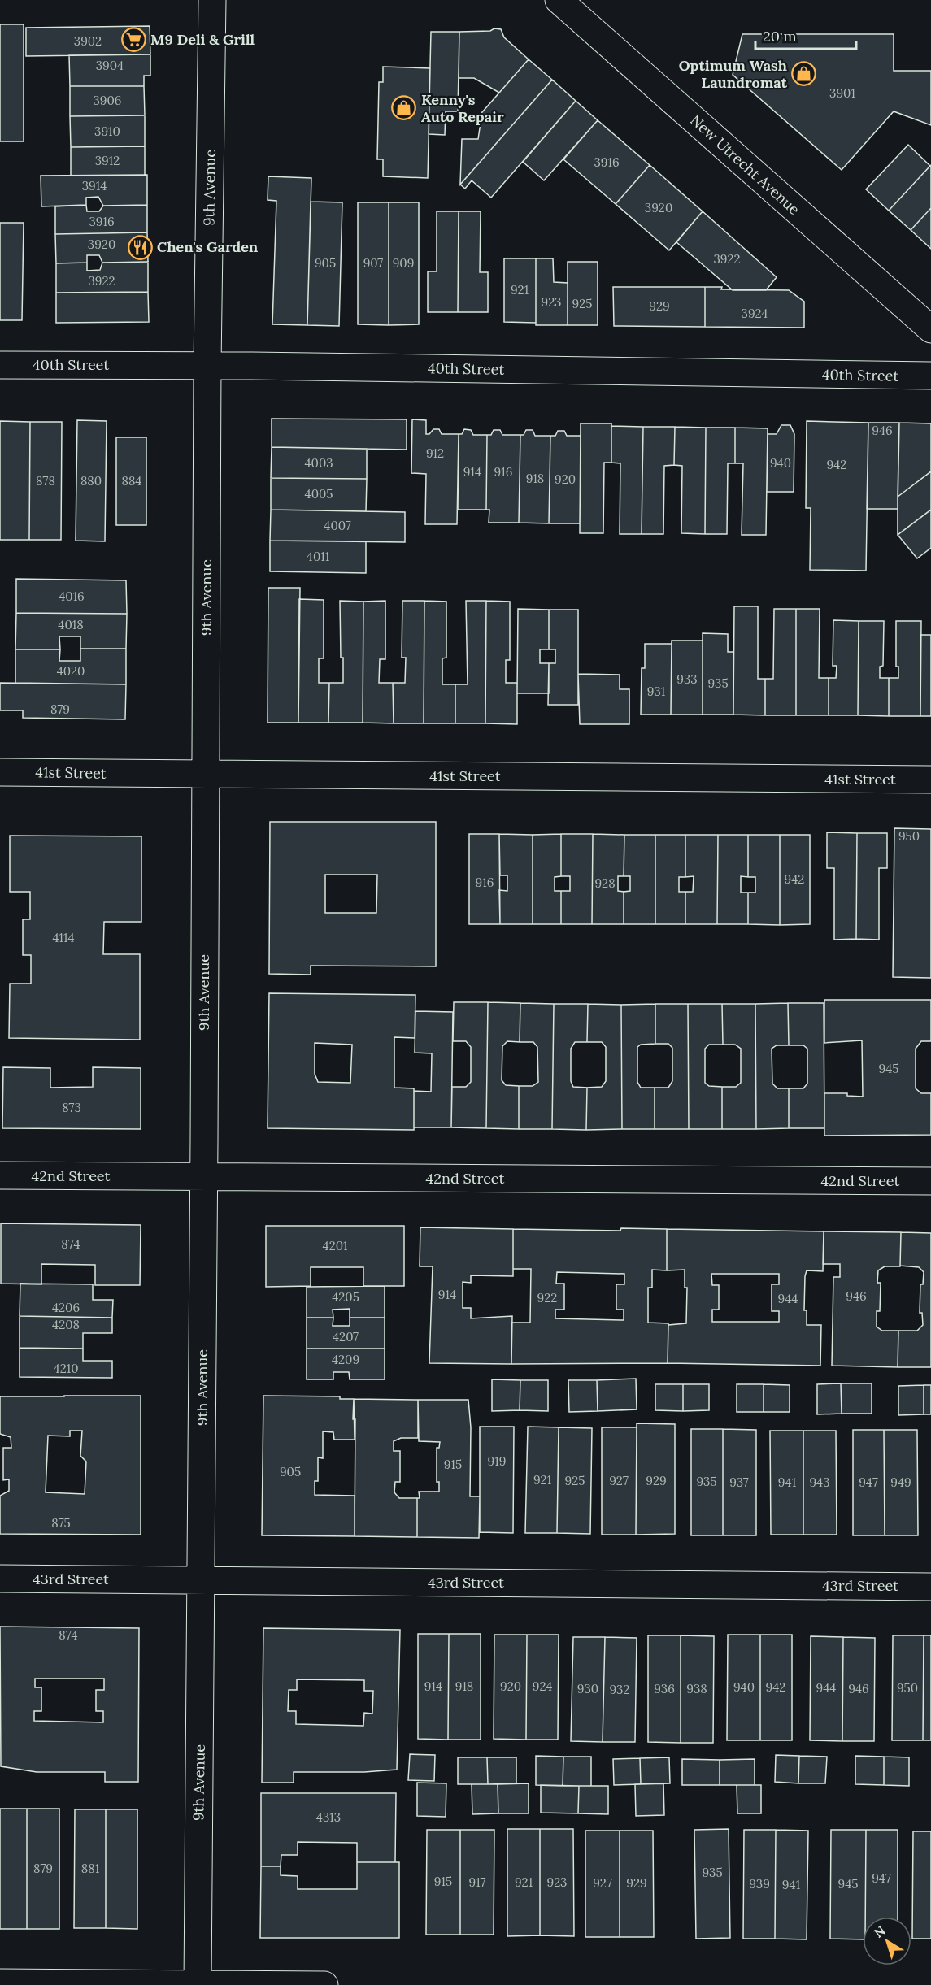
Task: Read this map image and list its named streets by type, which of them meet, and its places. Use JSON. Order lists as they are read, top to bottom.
{
  "streets": {
    "street": [
      "New Utrecht Avenue",
      "9th Avenue",
      "40th Street",
      "41st Street",
      "42nd Street",
      "43rd Street"
    ]
  },
  "crossings": [
    ["9th Avenue", "40th Street"],
    ["9th Avenue", "41st Street"],
    ["9th Avenue", "42nd Street"],
    ["9th Avenue", "43rd Street"]
  ],
  "places": {
    "supermarket": ["M9 Deli & Grill"],
    "shop": ["Optimum Wash Laundromat", "Kenny's Auto Repair"],
    "restaurant": ["Chen's Garden"]
  },
  "house_numbers": [
    "3902",
    "3904",
    "3901",
    "3906",
    "3910",
    "3912",
    "3916",
    "3914",
    "3920",
    "3916",
    "3920",
    "3922",
    "905",
    "907",
    "909",
    "3922",
    "921",
    "923",
    "925",
    "929",
    "3924",
    "946",
    "912",
    "4003",
    "940",
    "942",
    "914",
    "916",
    "918",
    "920",
    "878",
    "880",
    "884",
    "4005",
    "4007",
    "4011",
    "4016",
    "4018",
    "4020",
    "933",
    "935",
    "931",
    "879",
    "950",
    "942",
    "916",
    "928",
    "4114",
    "945",
    "873",
    "874",
    "4201",
    "914",
    "946",
    "4205",
    "922",
    "944",
    "4206",
    "4208",
    "4207",
    "4209",
    "4210",
    "919",
    "915",
    "905",
    "921",
    "925",
    "927",
    "929",
    "935",
    "937",
    "941",
    "943",
    "947",
    "949",
    "875",
    "874",
    "914",
    "918",
    "920",
    "924",
    "940",
    "942",
    "944",
    "950",
    "930",
    "936",
    "938",
    "946",
    "932",
    "4313",
    "879",
    "881",
    "935",
    "947",
    "915",
    "917",
    "921",
    "923",
    "927",
    "929",
    "939",
    "945",
    "941"
  ],
  "scale_bar": "20 m",
  "north": "top left"
}
